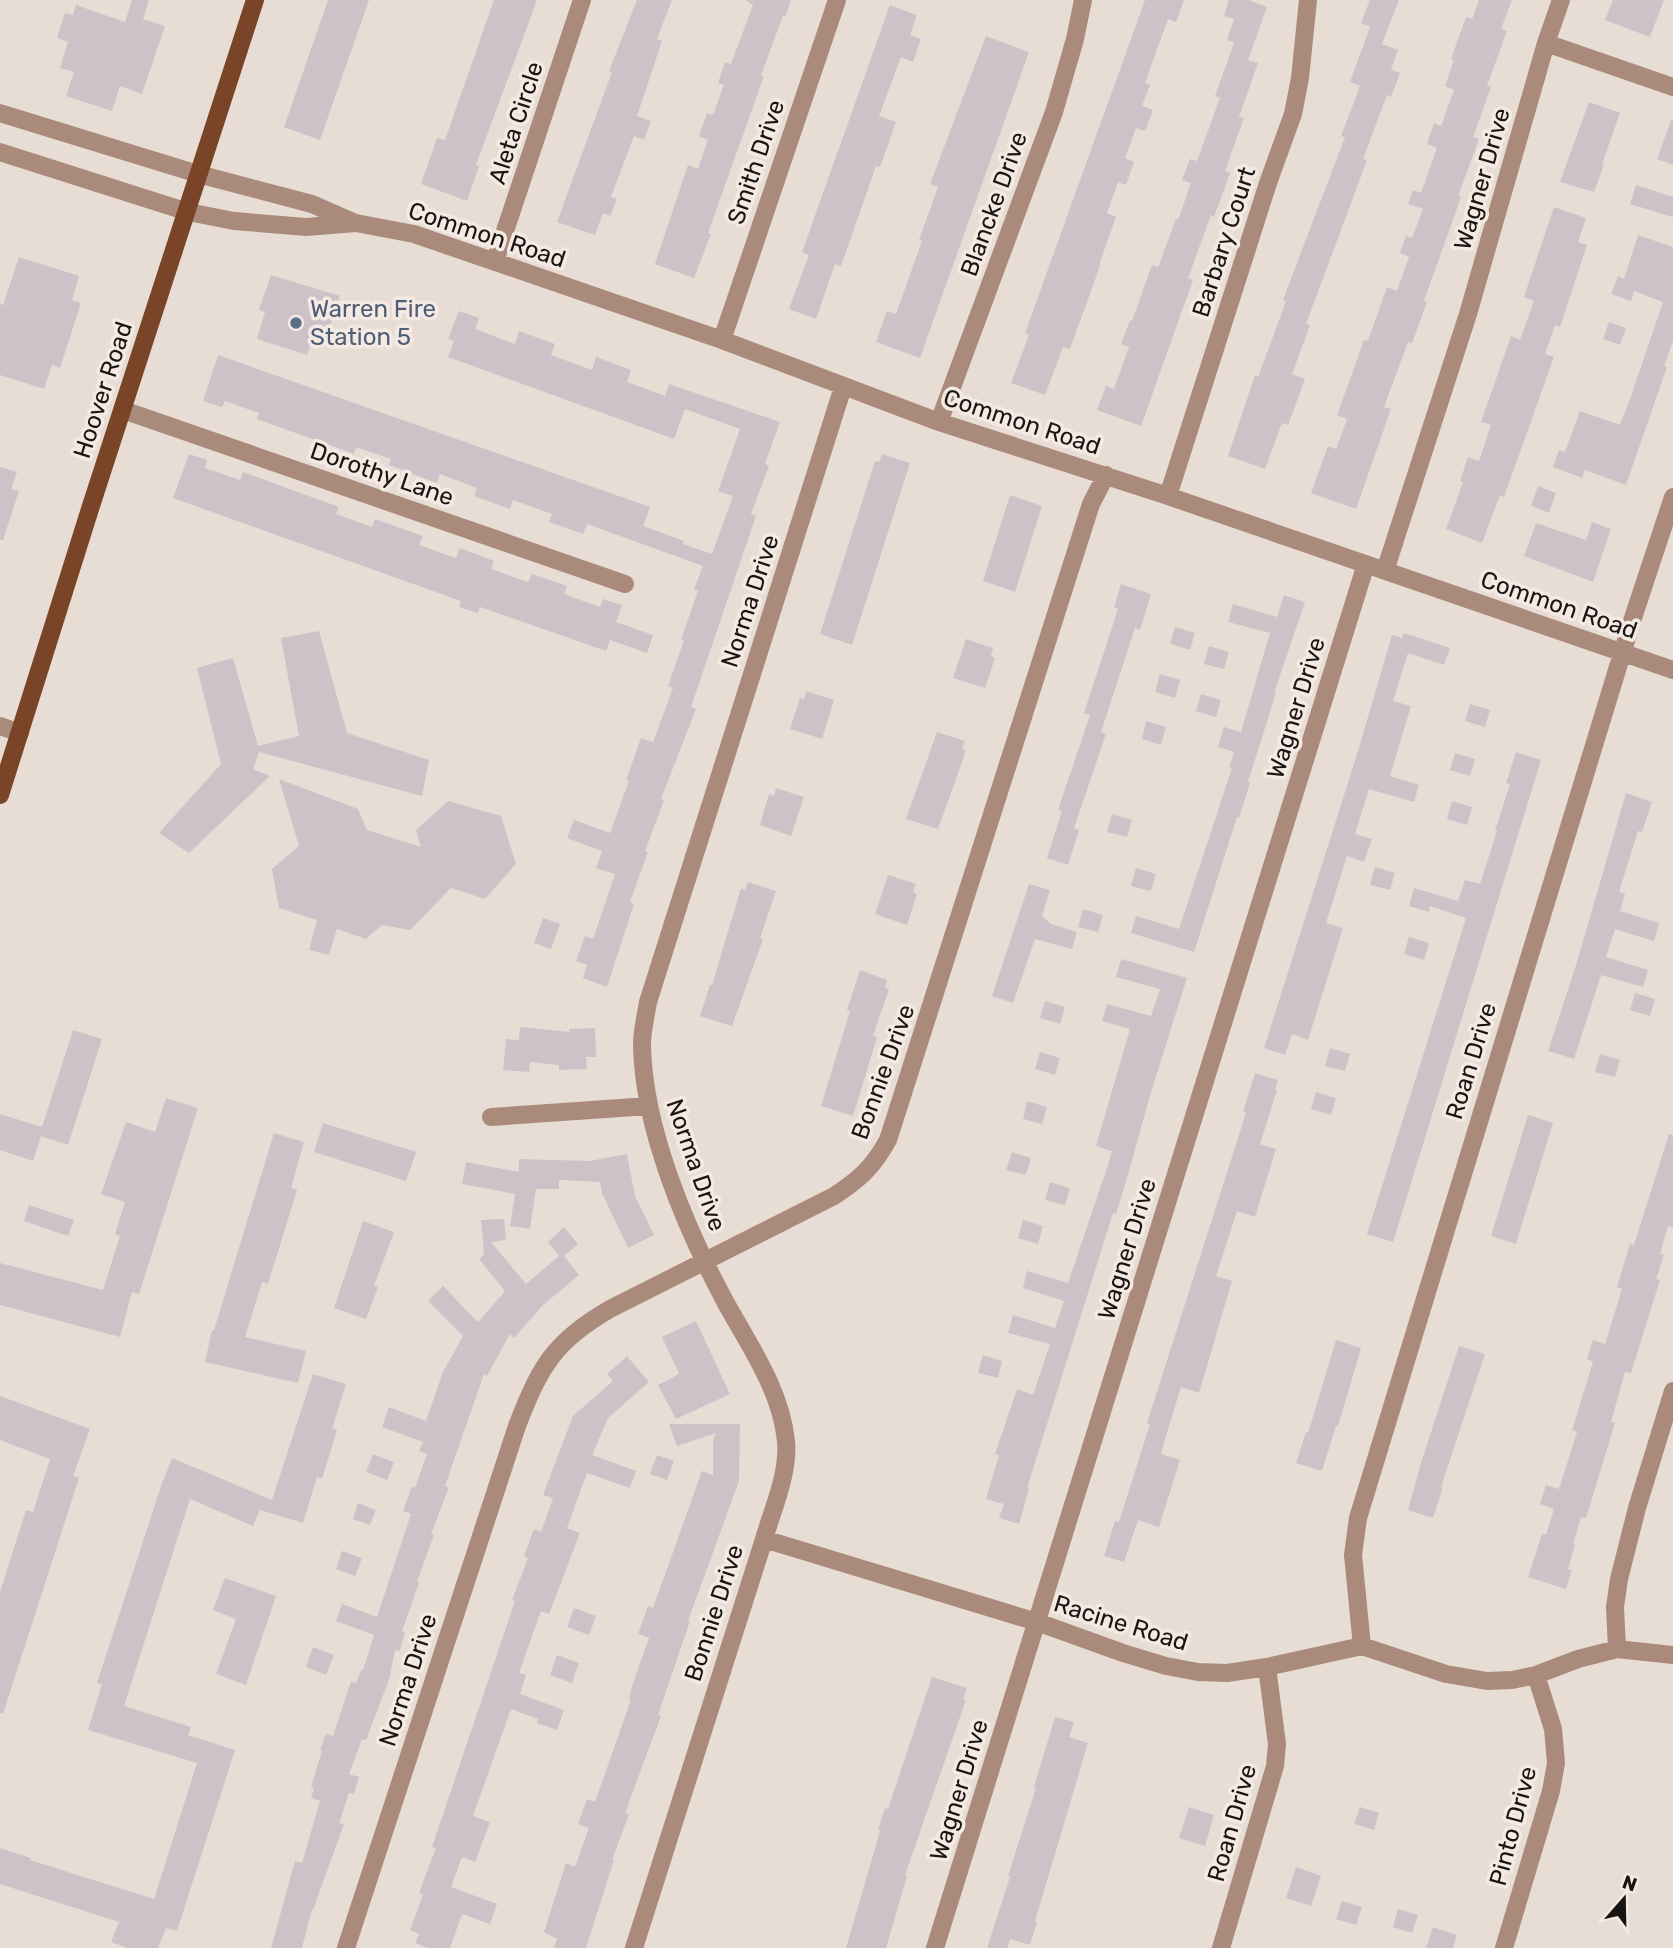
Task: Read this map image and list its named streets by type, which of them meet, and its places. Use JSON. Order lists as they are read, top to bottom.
{
  "streets": {
    "main road": ["Hoover Road"],
    "street": [
      "Aleta Circle",
      "Smith Drive",
      "Wagner Drive",
      "Blancke Drive",
      "Common Road",
      "Barbary Court",
      "Dorothy Lane",
      "Norma Drive",
      "Roan Drive",
      "Bonnie Drive",
      "Racine Road",
      "Pinto Drive"
    ]
  },
  "crossings": [
    ["Aleta Circle", "Common Road"],
    ["Smith Drive", "Common Road"],
    ["Wagner Drive", "Common Road"],
    ["Wagner Drive", "Racine Road"],
    ["Blancke Drive", "Common Road"],
    ["Common Road", "Barbary Court"],
    ["Common Road", "Hoover Road"],
    ["Common Road", "Norma Drive"],
    ["Common Road", "Roan Drive"],
    ["Common Road", "Bonnie Drive"],
    ["Hoover Road", "Dorothy Lane"],
    ["Norma Drive", "Bonnie Drive"],
    ["Roan Drive", "Racine Road"],
    ["Bonnie Drive", "Racine Road"]
  ],
  "places": ["Warren Fire Station 5"],
  "north": "top"
}
